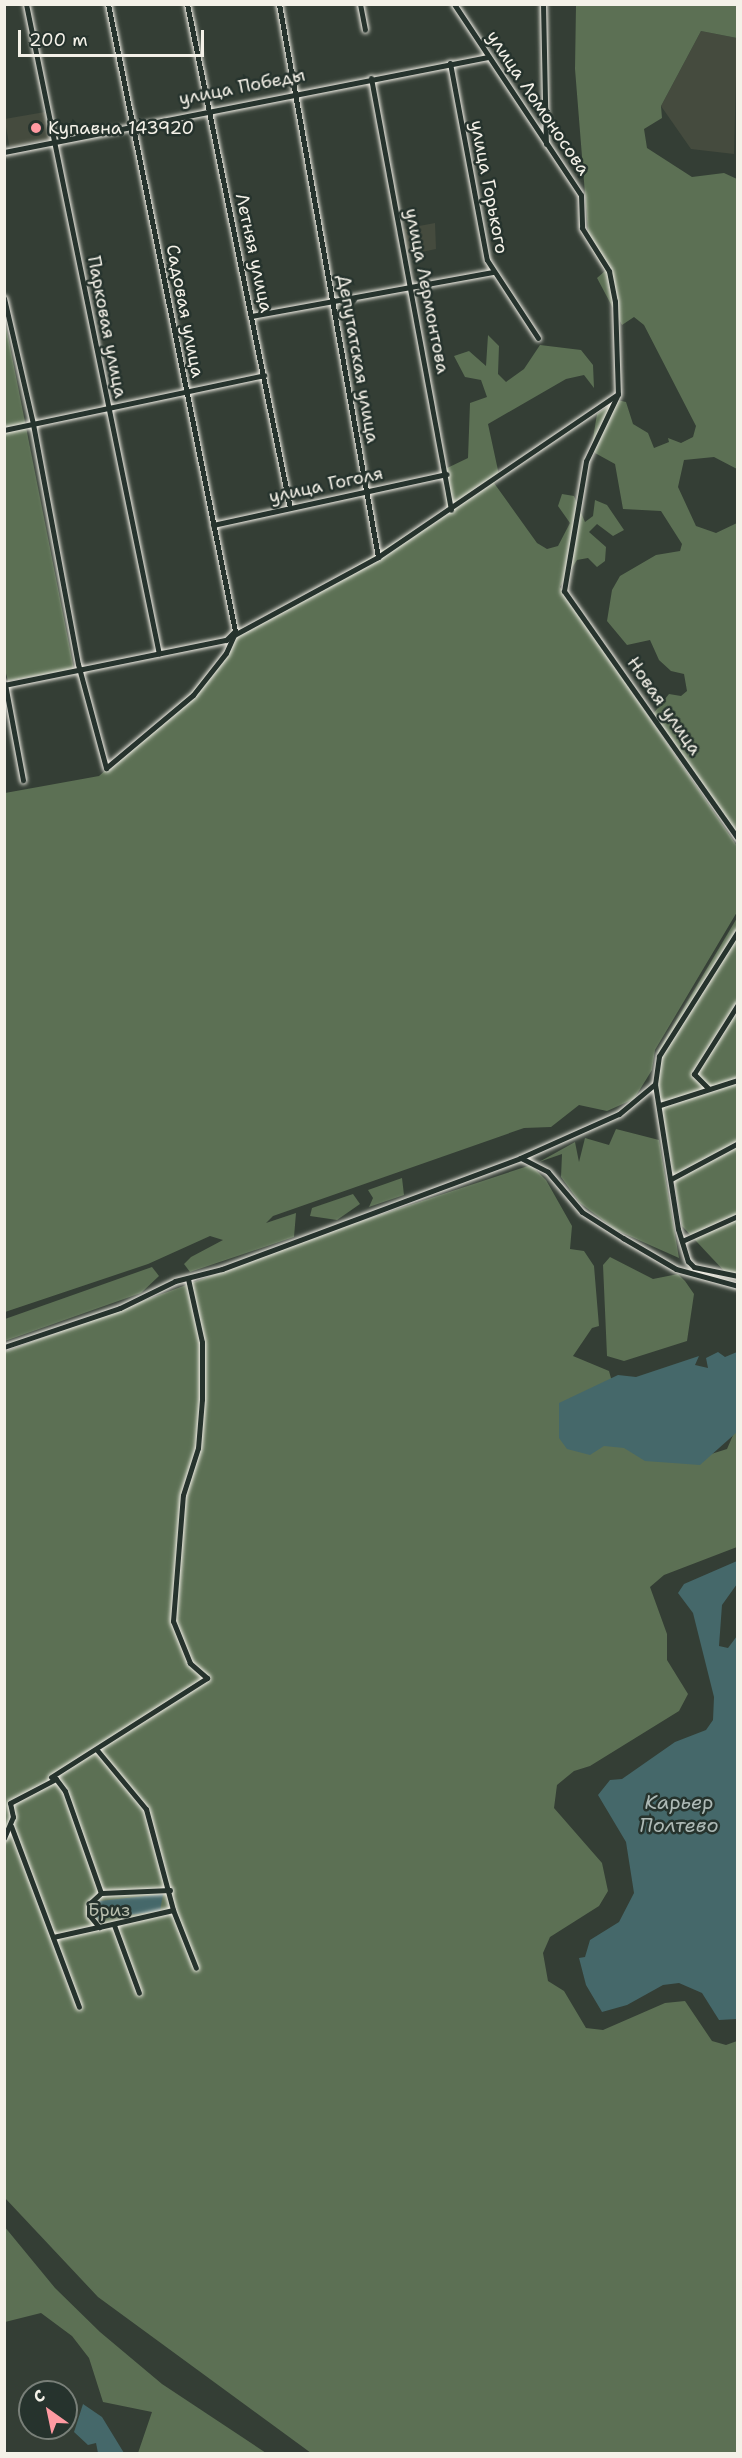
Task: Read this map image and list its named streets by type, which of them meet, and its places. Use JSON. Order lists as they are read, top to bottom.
{
  "streets": {
    "street": [
      "улица Победы",
      "улица Ломоносова",
      "улица Горького",
      "Летняя улица",
      "улица Лермонтова",
      "Садовая улица",
      "Парковая улица",
      "Депутатская улица",
      "улица Гоголя",
      "Новая улица"
    ]
  },
  "crossings": [
    ["улица Победы", "улица Ломоносова"],
    ["улица Победы", "улица Горького"],
    ["улица Победы", "Летняя улица"],
    ["улица Победы", "улица Лермонтова"],
    ["улица Победы", "Садовая улица"],
    ["улица Победы", "Парковая улица"],
    ["улица Победы", "Депутатская улица"],
    ["улица Ломоносова", "Новая улица"],
    ["Летняя улица", "улица Гоголя"],
    ["улица Лермонтова", "улица Гоголя"],
    ["Садовая улица", "улица Гоголя"],
    ["Депутатская улица", "улица Гоголя"]
  ],
  "water": ["Карьер Полтево"],
  "parks": ["Бриз"],
  "places": ["Купавна 143920"],
  "scale_bar": "200 m",
  "north": "top left"
}
